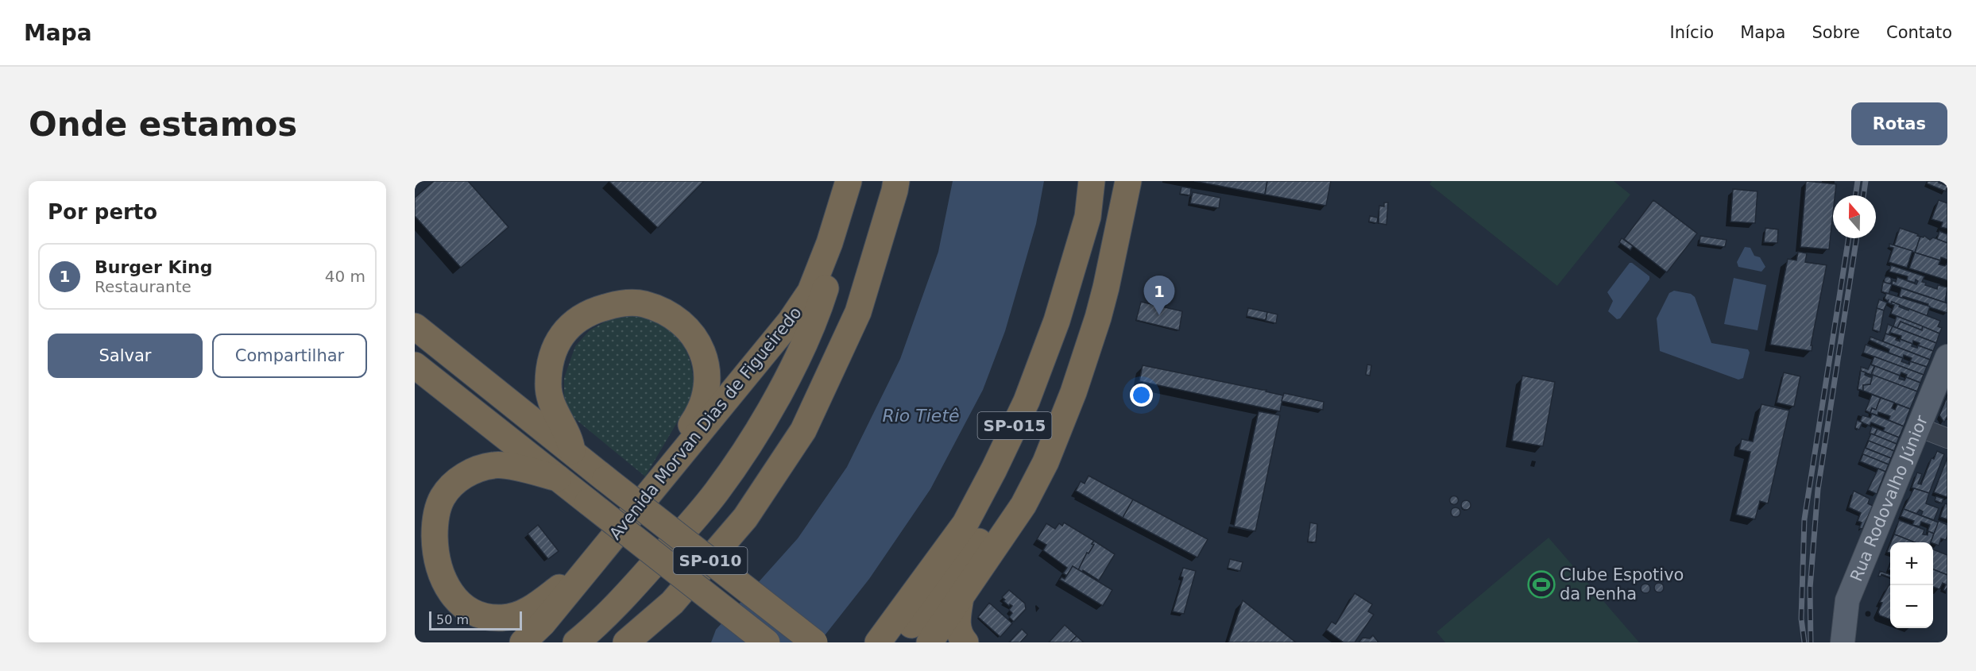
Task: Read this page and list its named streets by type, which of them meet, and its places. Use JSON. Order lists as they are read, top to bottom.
{
  "streets": {
    "highway": ["Avenida Morvan Dias de Figueiredo", "SP-015", "SP-010"],
    "main road": ["Rua Rodovalho Júnior"]
  },
  "water": ["Rio Tietê"],
  "places": {
    "sports": ["Clube Espotivo da Penha"]
  },
  "scale_bar": "50 m",
  "north": "top",
  "page": {
    "header": "Mapa",
    "nav": [
      "Início",
      "Mapa",
      "Sobre",
      "Contato"
    ],
    "buttons": [
      "Rotas",
      ["Salvar", "Compartilhar"]
    ],
    "title": "Onde estamos",
    "heading": "Por perto",
    "list": [
      {
        "mark": "1",
        "name": "Burger King",
        "note": "Restaurante",
        "value": "40 m"
      }
    ],
    "pins": "1",
    "map_buttons": ["+", "−"],
    "scale": "50 m"
  }
}
